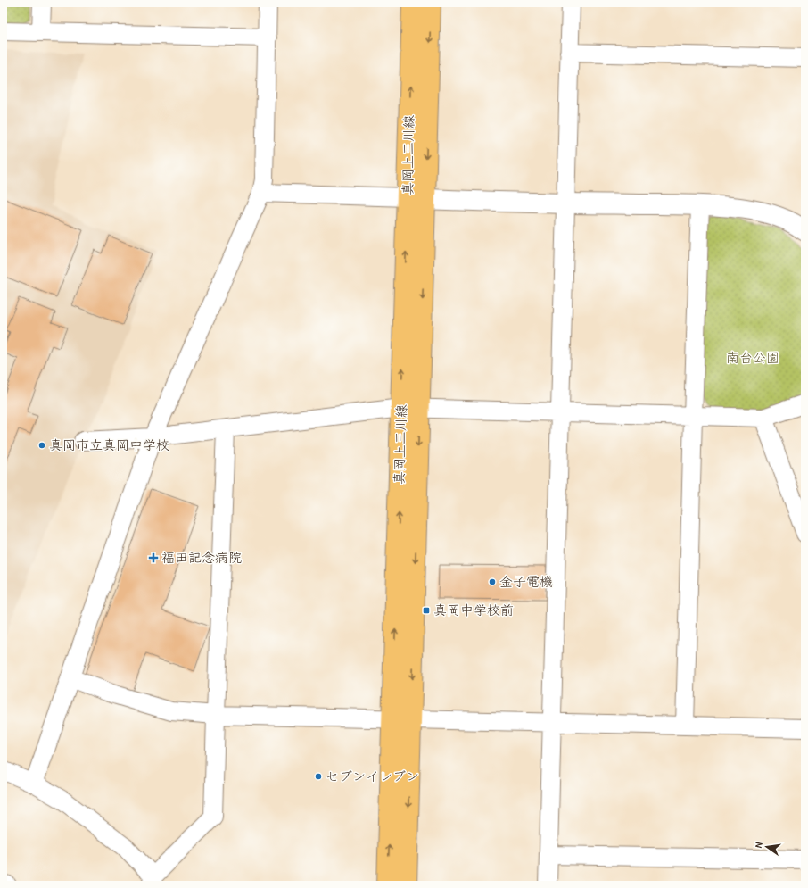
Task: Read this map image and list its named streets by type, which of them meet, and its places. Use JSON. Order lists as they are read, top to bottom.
{
  "streets": {
    "main road": ["真岡上三川線"]
  },
  "parks": ["南台公園"],
  "places": {
    "other": ["真岡市立真岡中学校", "金子電機", "セブンイレブン"],
    "health": ["福田記念病院"],
    "transit": ["真岡中学校前"]
  },
  "north": "left"
}
